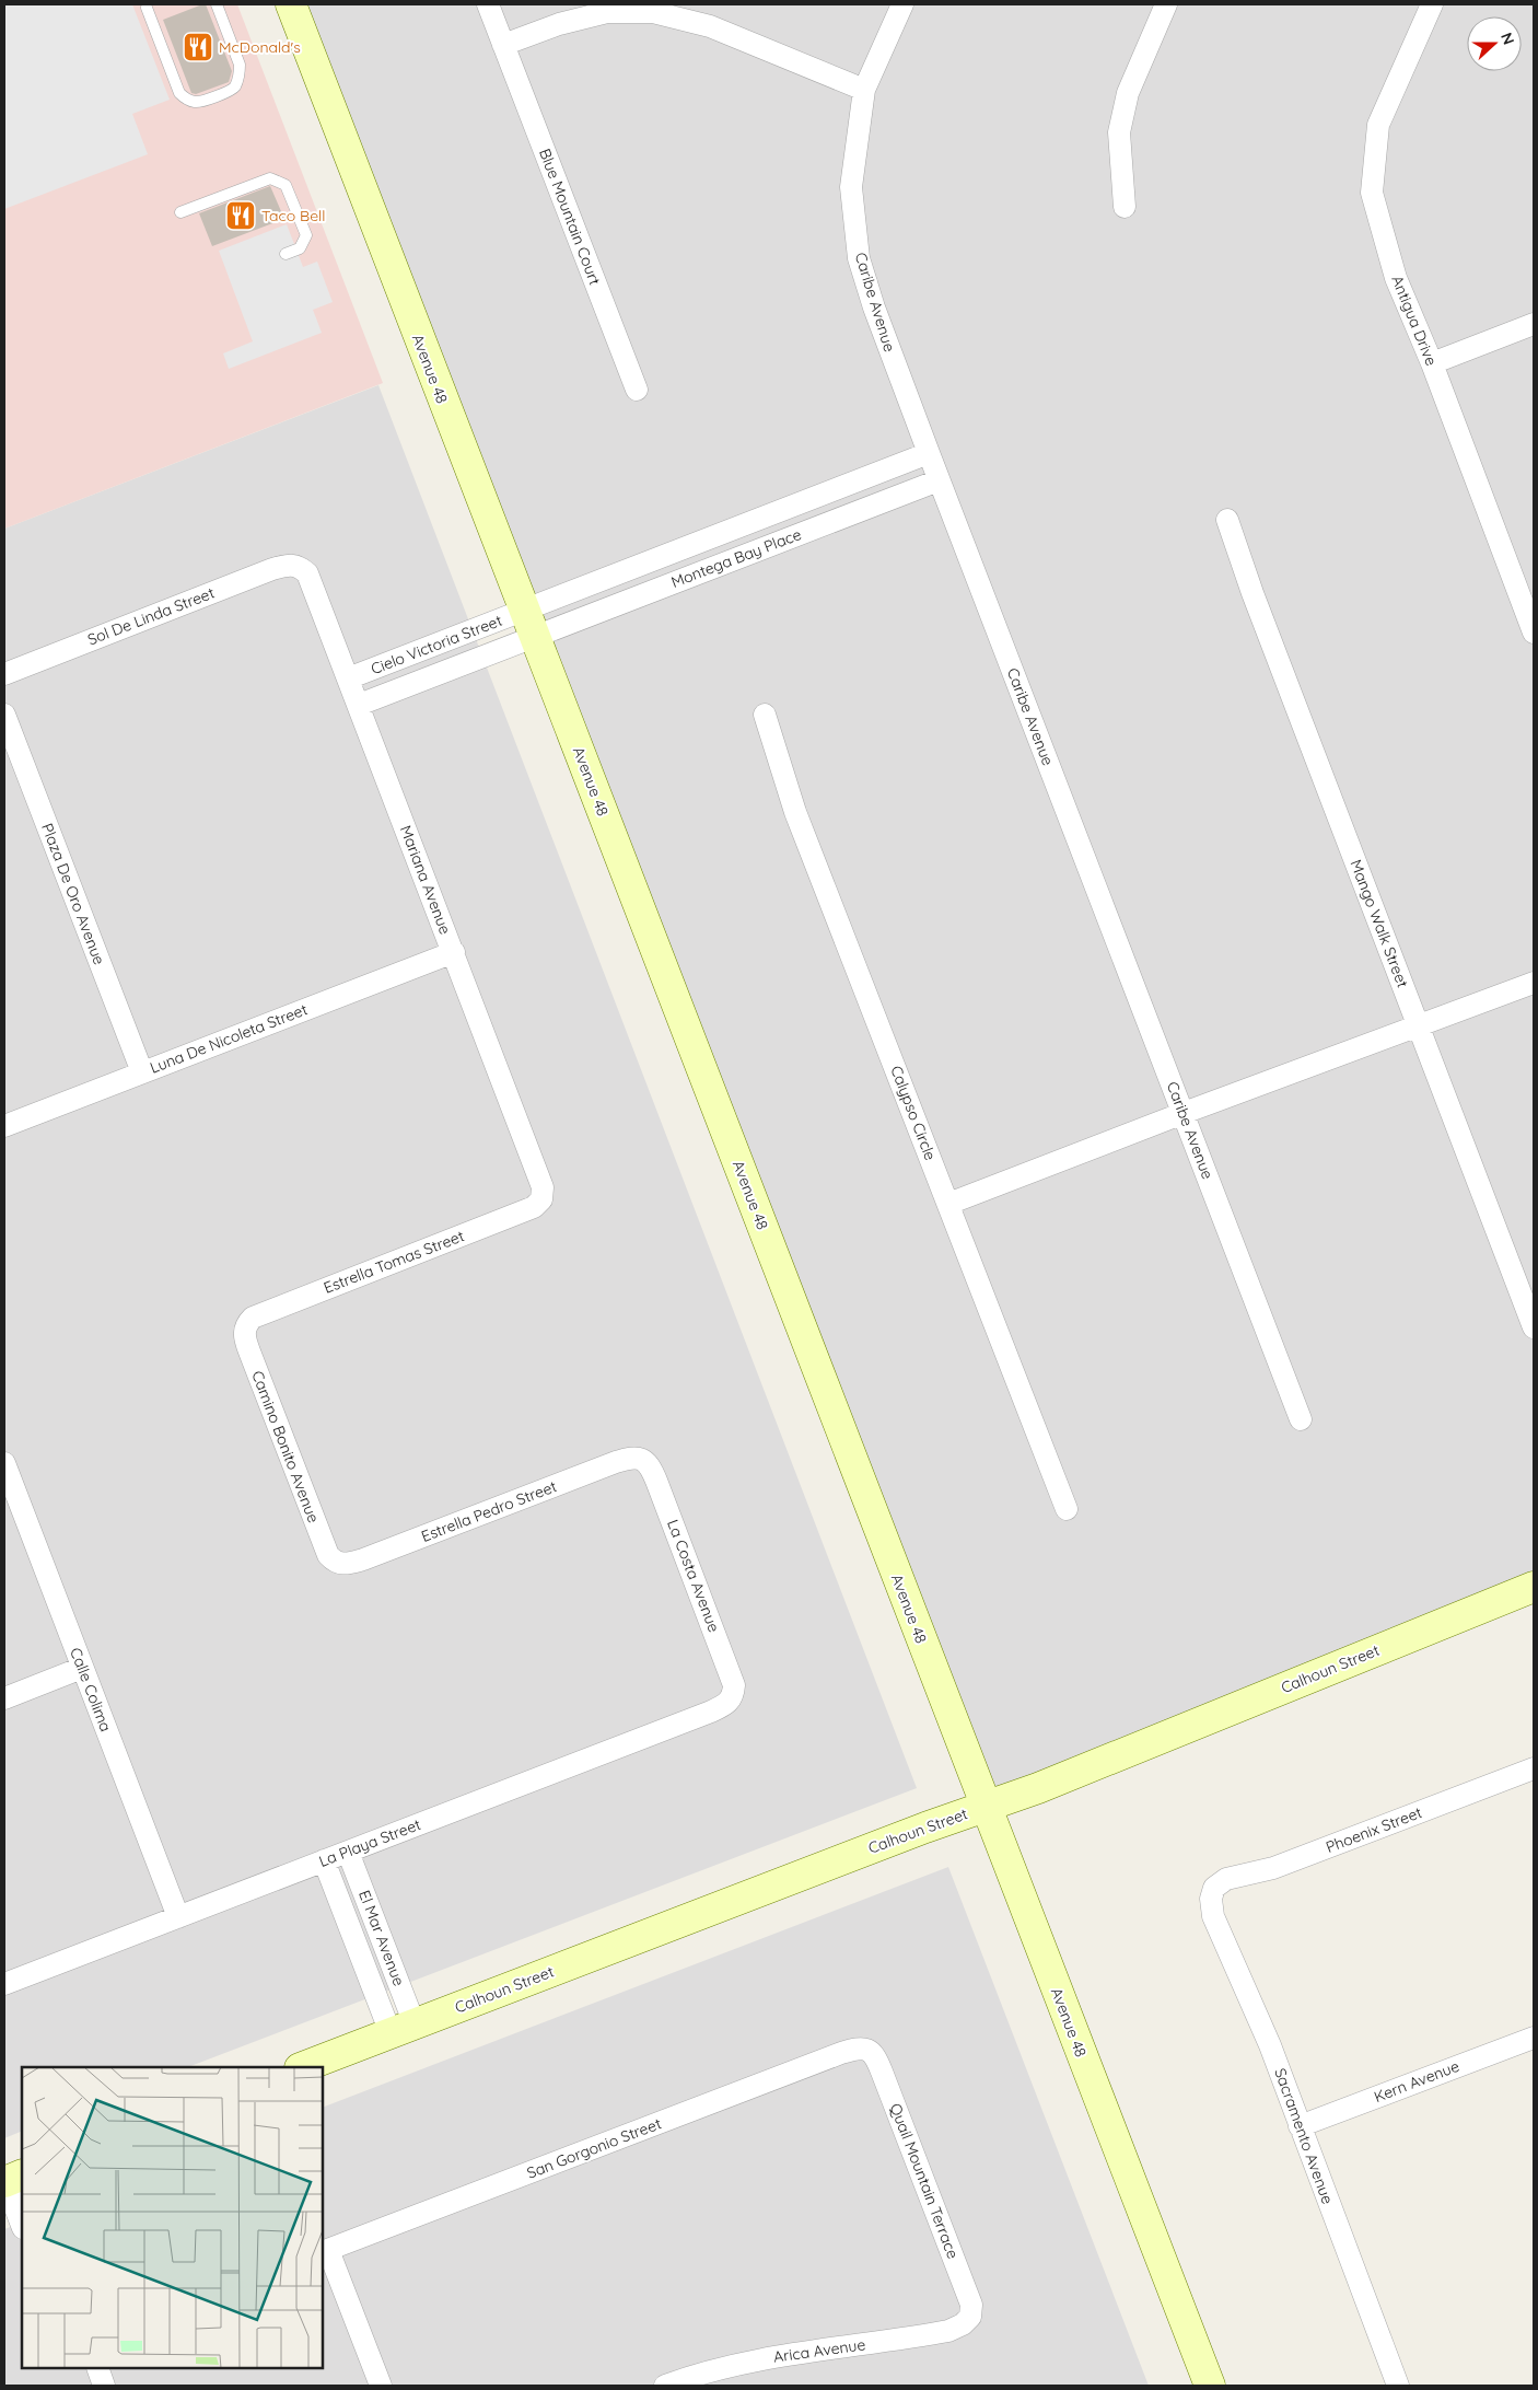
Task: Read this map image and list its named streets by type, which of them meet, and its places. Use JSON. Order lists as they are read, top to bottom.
{
  "streets": {
    "main road": ["Avenue 48", "Calhoun Street"],
    "street": [
      "Blue Mountain Court",
      "Caribe Avenue",
      "Antigua Drive",
      "Montega Bay Place",
      "Sol De Linda Street",
      "Cielo Victoria Street",
      "Mariana Avenue",
      "Plaza De Oro Avenue",
      "Mango Walk Street",
      "Luna De Nicoleta Street",
      "Calypso Circle",
      "Estrella Tomas Street",
      "Camino Bonito Avenue",
      "Estrella Pedro Street",
      "La Costa Avenue",
      "Calle Colima",
      "Phoenix Street",
      "La Playa Street",
      "El Mar Avenue",
      "Kern Avenue",
      "Sacramento Avenue",
      "San Gorgonio Street",
      "Quail Mountain Terrace",
      "Arica Avenue"
    ]
  },
  "crossings": [
    ["Caribe Avenue", "Montega Bay Place"],
    ["Avenue 48", "Montega Bay Place"],
    ["Avenue 48", "Cielo Victoria Street"],
    ["Avenue 48", "Calhoun Street"],
    ["Montega Bay Place", "Cielo Victoria Street"],
    ["Sol De Linda Street", "Mariana Avenue"],
    ["Cielo Victoria Street", "Mariana Avenue"],
    ["Mariana Avenue", "Luna De Nicoleta Street"],
    ["Mariana Avenue", "Estrella Tomas Street"],
    ["Plaza De Oro Avenue", "Luna De Nicoleta Street"],
    ["Estrella Tomas Street", "Camino Bonito Avenue"],
    ["Camino Bonito Avenue", "Estrella Pedro Street"],
    ["Estrella Pedro Street", "La Costa Avenue"],
    ["La Costa Avenue", "La Playa Street"],
    ["Calhoun Street", "El Mar Avenue"],
    ["Calle Colima", "La Playa Street"],
    ["Phoenix Street", "Sacramento Avenue"],
    ["La Playa Street", "El Mar Avenue"],
    ["Kern Avenue", "Sacramento Avenue"],
    ["San Gorgonio Street", "Quail Mountain Terrace"],
    ["Quail Mountain Terrace", "Arica Avenue"]
  ],
  "places": {
    "restaurant": ["McDonald's", "Taco Bell"]
  },
  "north": "right"
}
